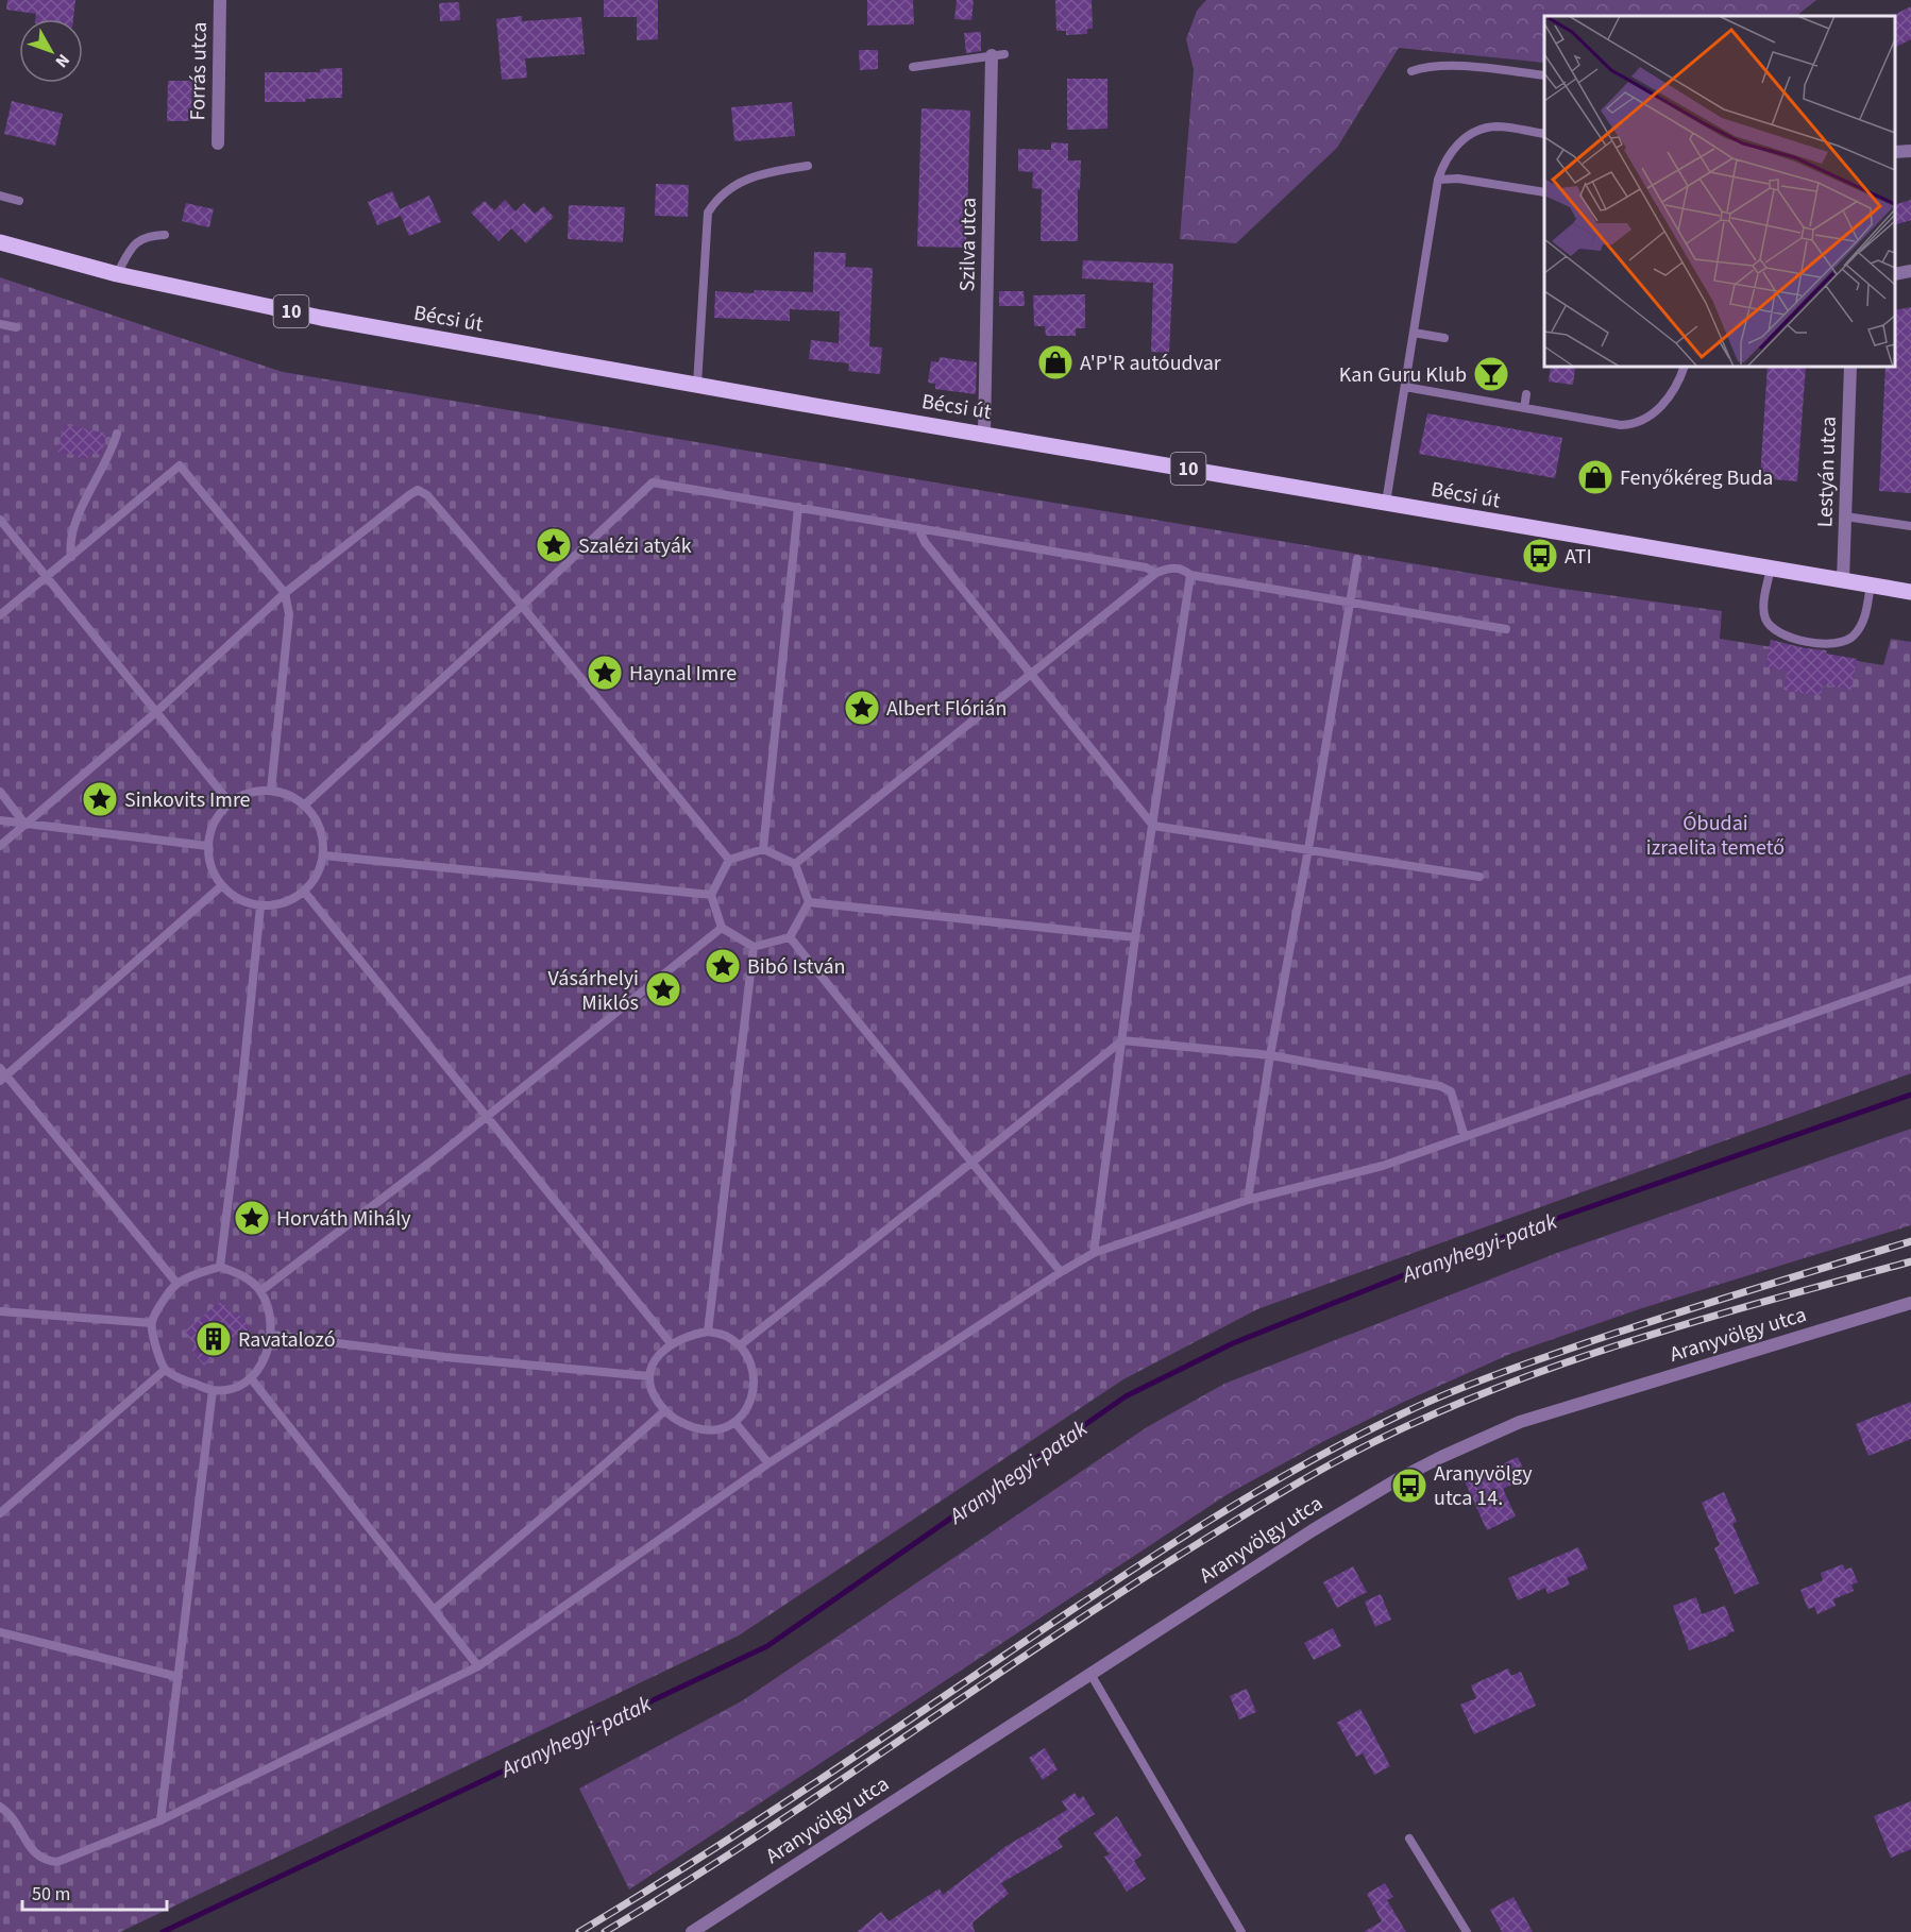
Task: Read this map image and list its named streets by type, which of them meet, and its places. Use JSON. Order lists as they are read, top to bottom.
{
  "streets": {
    "main road": ["10", "Bécsi út"],
    "street": [
      "Forrás utca",
      "Szilva utca",
      "Lestyán utca",
      "Aranyvölgy utca"
    ]
  },
  "crossings": [
    ["Szilva utca", "Bécsi út"],
    ["Bécsi út", "Lestyán utca"]
  ],
  "water": ["Aranyhegyi-patak"],
  "parks": ["Óbudai izraelita temető"],
  "places": {
    "shop": ["A'P'R autóudvar", "Fenyőkéreg Buda"],
    "bar": ["Kan Guru Klub"],
    "place": [
      "Szalézi atyák",
      "Haynal Imre",
      "Albert Flórián",
      "Sinkovits Imre",
      "Bibó István",
      "Vásárhelyi Miklós",
      "Horváth Mihály"
    ],
    "bus stop": ["ATI", "Aranyvölgy utca 14."],
    "building": ["Ravatalozó"]
  },
  "scale_bar": "50 m",
  "north": "bottom right"
}
